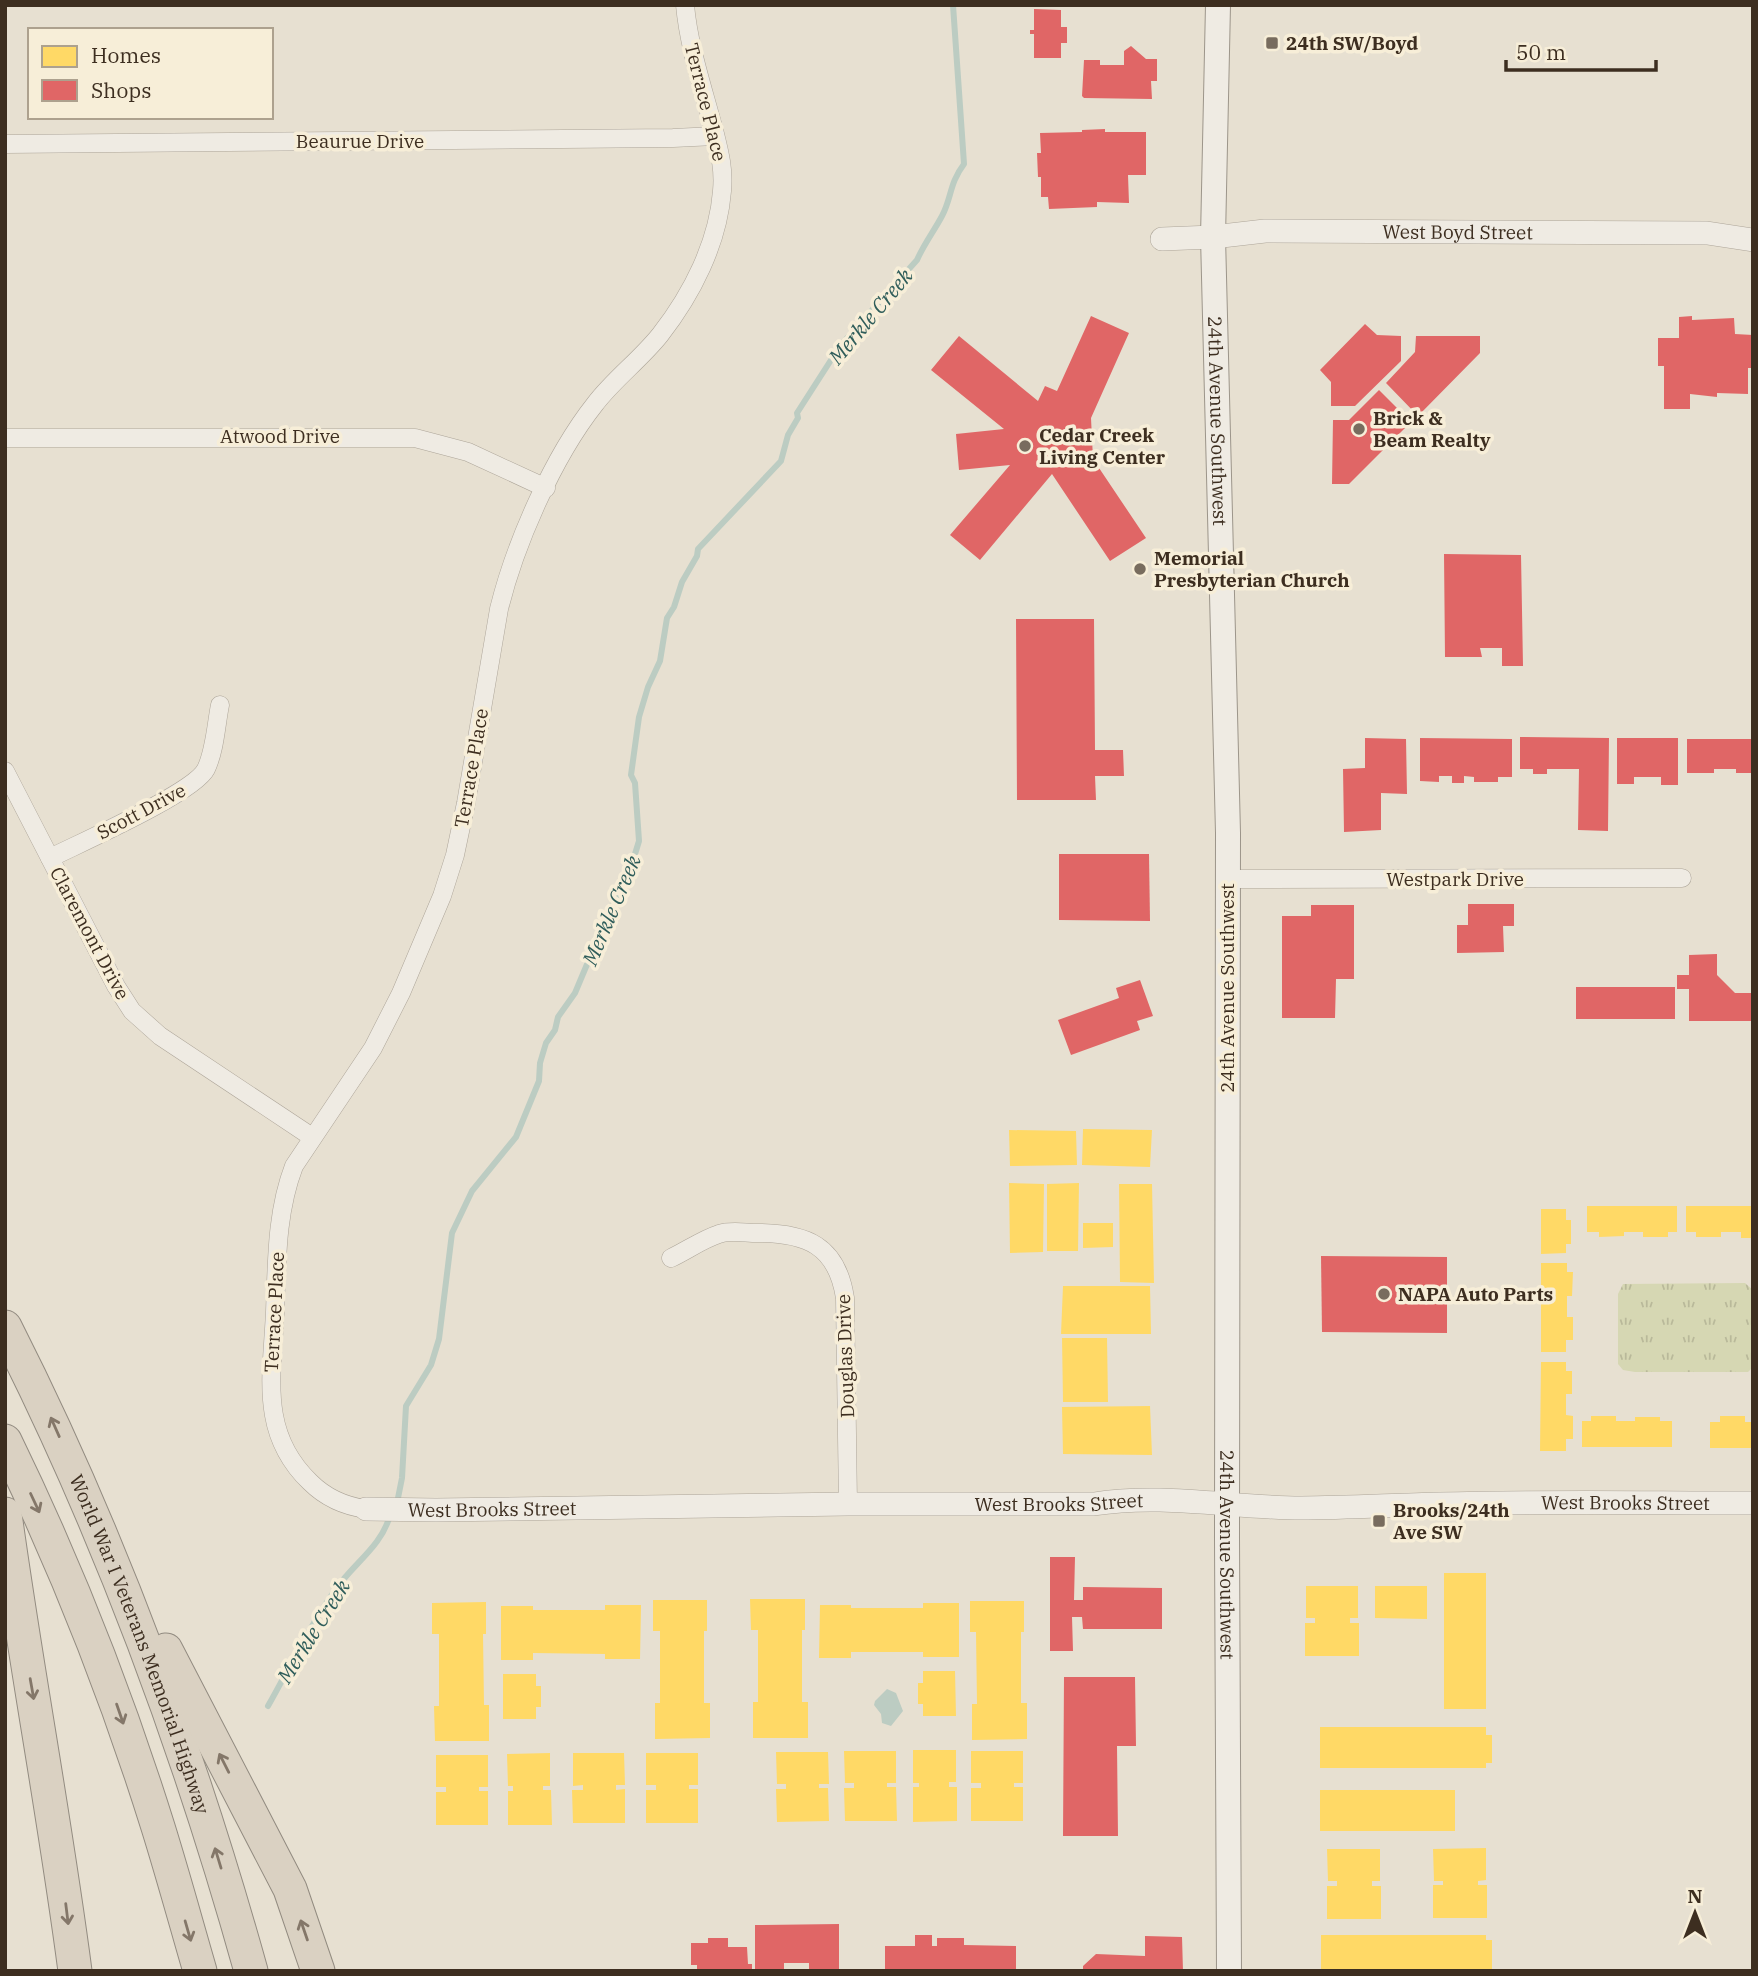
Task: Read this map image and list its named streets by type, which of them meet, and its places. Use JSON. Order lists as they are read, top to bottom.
{
  "streets": {
    "highway": ["World War I Veterans Memorial Highway"],
    "main road": ["24th Avenue Southwest"],
    "street": [
      "Terrace Place",
      "Beaurue Drive",
      "West Boyd Street",
      "Atwood Drive",
      "Scott Drive",
      "Westpark Drive",
      "Claremont Drive",
      "Douglas Drive",
      "West Brooks Street"
    ]
  },
  "crossings": [
    ["Terrace Place", "Beaurue Drive"],
    ["Terrace Place", "Atwood Drive"],
    ["Terrace Place", "Claremont Drive"],
    ["Terrace Place", "West Brooks Street"],
    ["West Boyd Street", "24th Avenue Southwest"],
    ["24th Avenue Southwest", "Westpark Drive"],
    ["24th Avenue Southwest", "West Brooks Street"],
    ["Scott Drive", "Claremont Drive"],
    ["Douglas Drive", "West Brooks Street"]
  ],
  "water": ["Merkle Creek"],
  "places": {
    "transit": ["24th SW/Boyd", "Brooks/24th Ave SW"],
    "other": [
      "Brick & Beam Realty",
      "Cedar Creek Living Center",
      "Memorial Presbyterian Church",
      "NAPA Auto Parts"
    ]
  },
  "legend": ["Homes", "Shops"],
  "scale_bar": "50 m",
  "north": "top"
}
